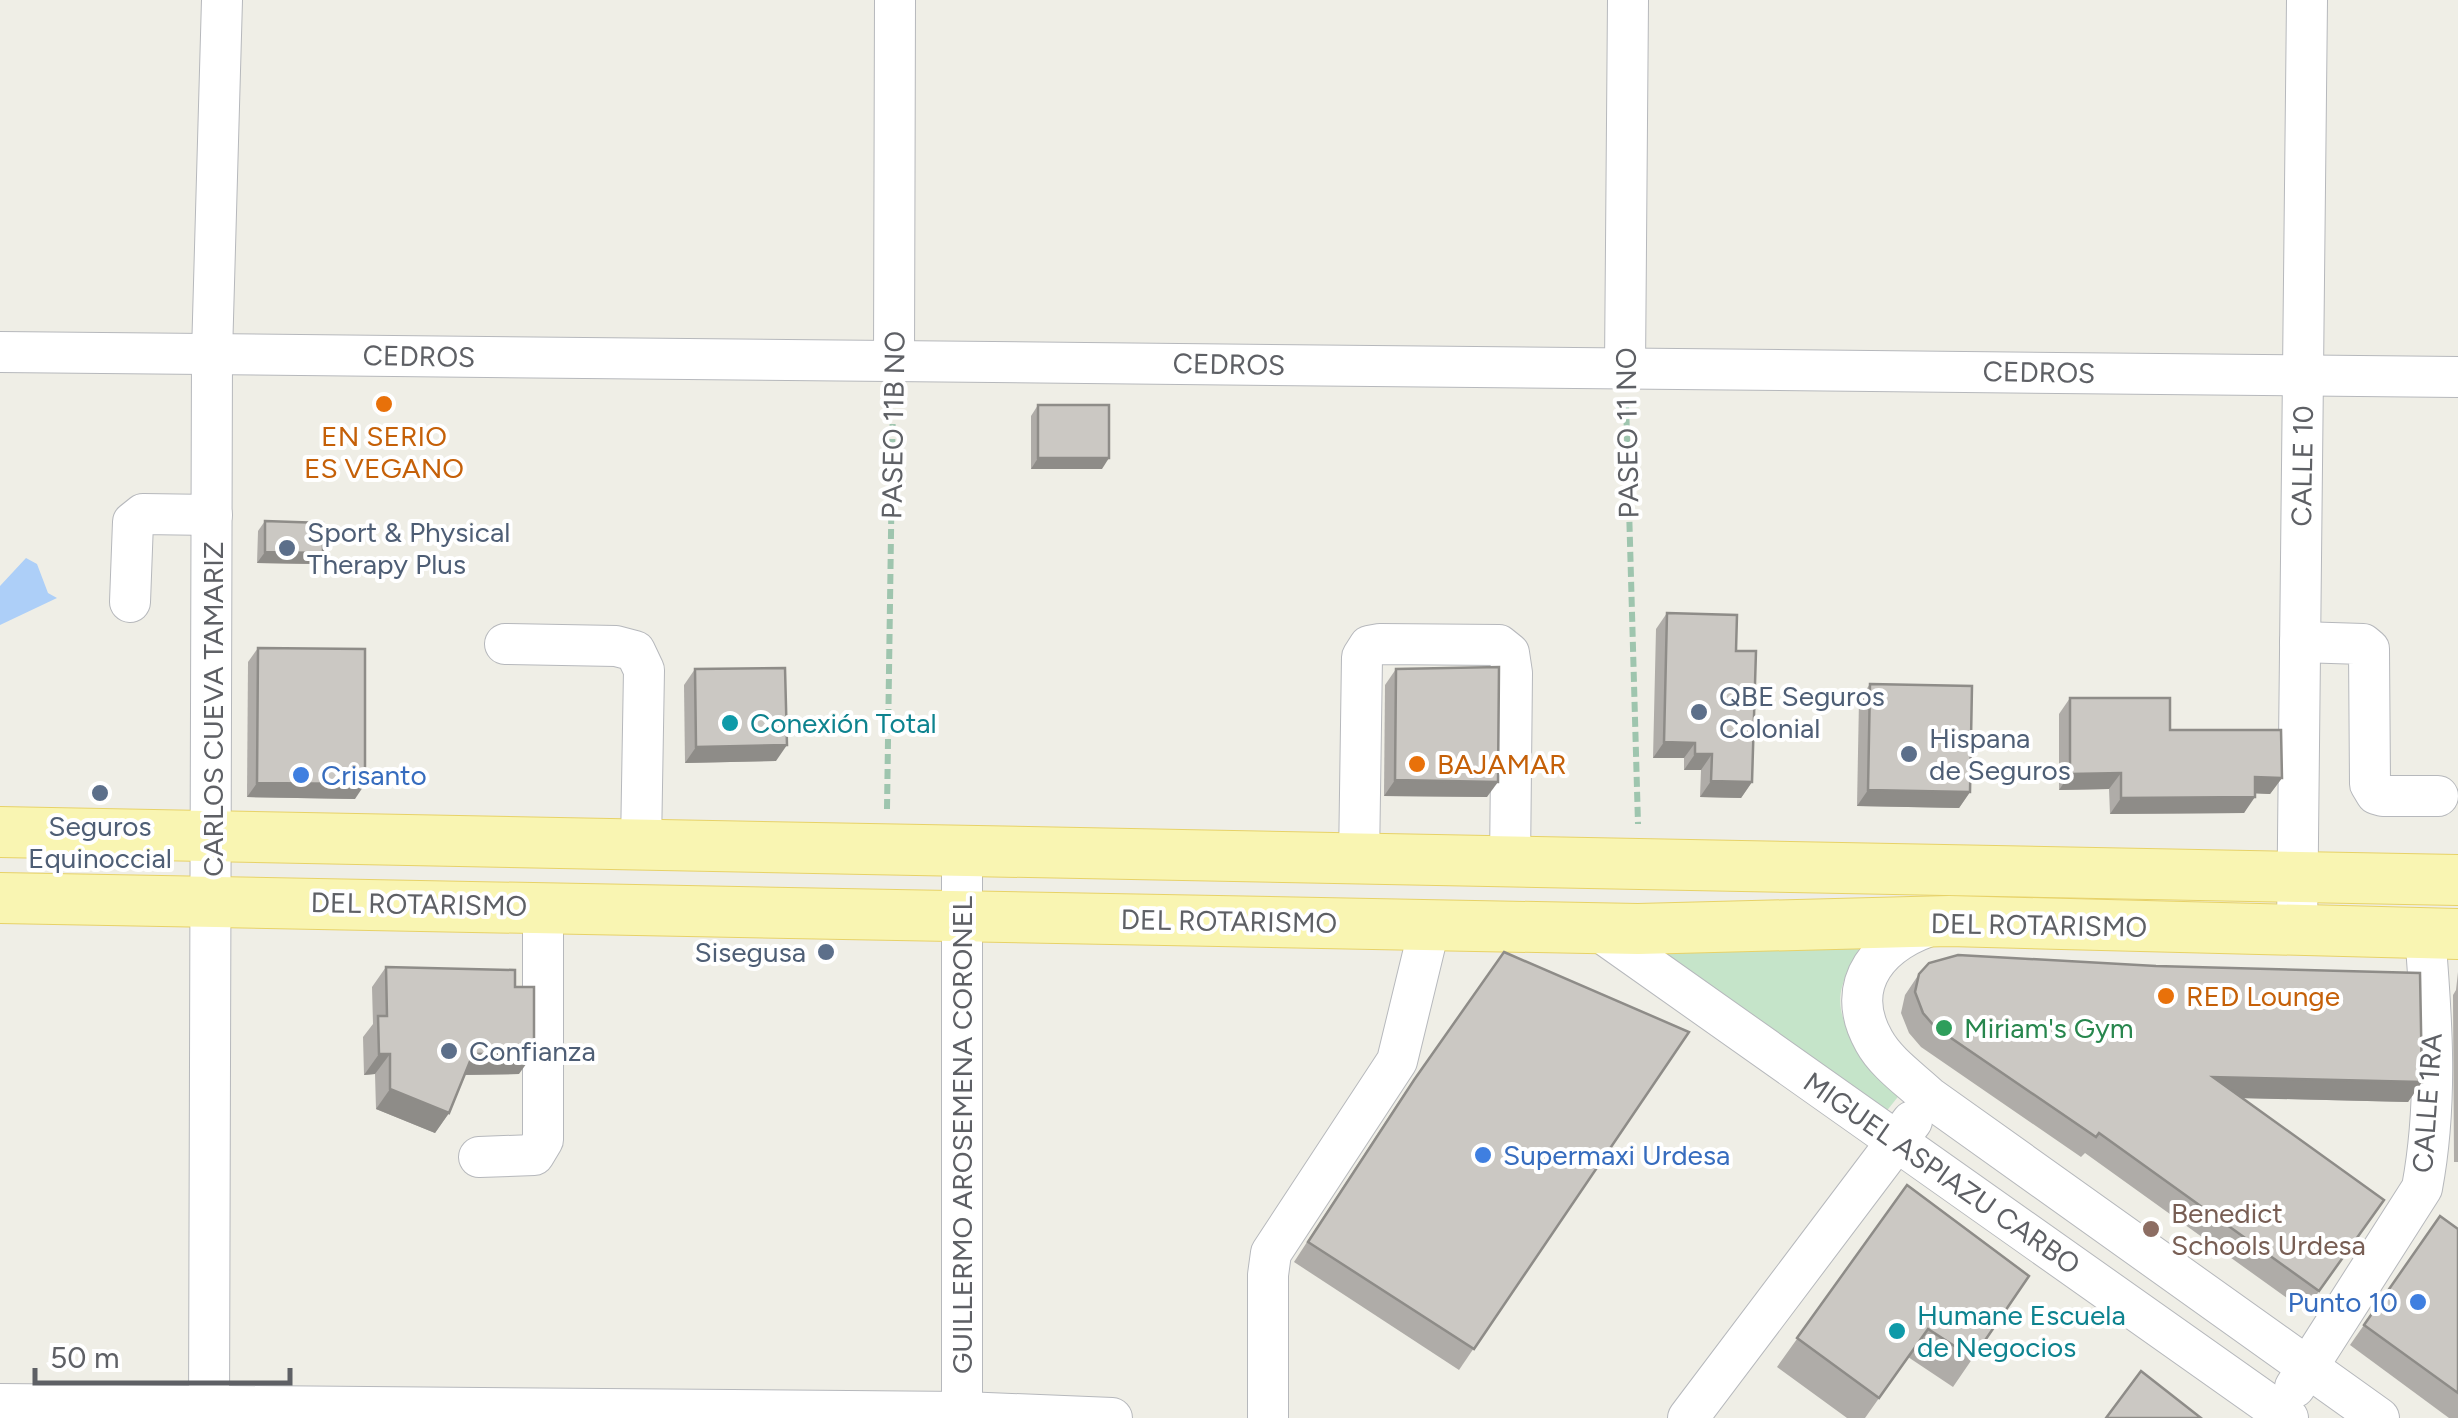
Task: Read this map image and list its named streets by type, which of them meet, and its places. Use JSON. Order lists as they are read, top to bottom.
{
  "streets": {
    "main road": ["DEL ROTARISMO"],
    "street": [
      "CEDROS",
      "PASEO 11B NO",
      "PASEO 11 NO",
      "CALLE 10",
      "CARLOS CUEVA TAMARIZ",
      "CALLE 1RA",
      "GUILLERMO AROSEMENA CORONEL",
      "MIGUEL ASPIAZU CARBO"
    ]
  },
  "crossings": [
    ["CEDROS", "PASEO 11B NO"],
    ["CEDROS", "PASEO 11 NO"],
    ["CEDROS", "CALLE 10"],
    ["CEDROS", "CARLOS CUEVA TAMARIZ"],
    ["PASEO 11B NO", "DEL ROTARISMO"],
    ["PASEO 11 NO", "DEL ROTARISMO"],
    ["CALLE 10", "DEL ROTARISMO"],
    ["CARLOS CUEVA TAMARIZ", "DEL ROTARISMO"],
    ["DEL ROTARISMO", "CALLE 1RA"],
    ["DEL ROTARISMO", "GUILLERMO AROSEMENA CORONEL"],
    ["DEL ROTARISMO", "MIGUEL ASPIAZU CARBO"],
    ["CALLE 1RA", "MIGUEL ASPIAZU CARBO"]
  ],
  "places": [
    "EN SERIO ES VEGANO",
    "Sport & Physical Therapy Plus",
    "QBE Seguros Colonial",
    "Conexión Total",
    "Hispana de Seguros",
    "BAJAMAR",
    "Crisanto",
    "Seguros Equinoccial",
    "Sisegusa",
    "RED Lounge",
    "Miriam's Gym",
    "Confianza",
    "Supermaxi Urdesa",
    "Benedict Schools Urdesa",
    "Punto 10",
    "Humane Escuela de Negocios"
  ],
  "scale_bar": "50 m"
}
